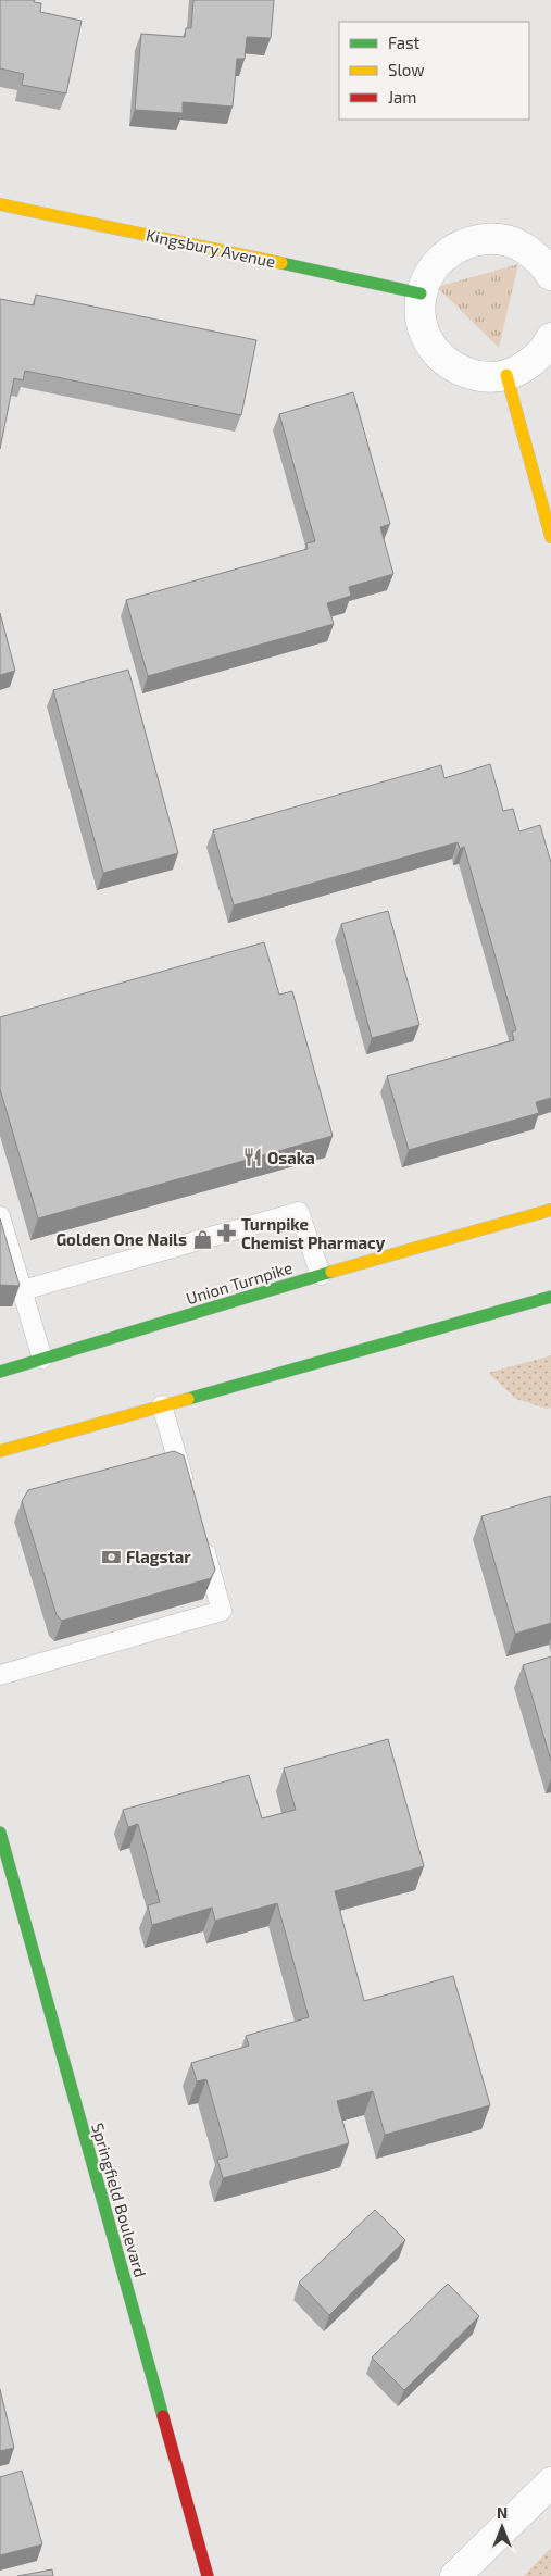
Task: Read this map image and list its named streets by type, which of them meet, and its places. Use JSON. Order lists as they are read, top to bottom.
{
  "streets": {
    "main road": ["Kingsbury Avenue", "Union Turnpike", "Springfield Boulevard"]
  },
  "places": {
    "restaurant": ["Osaka"],
    "pharmacy": ["Turnpike Chemist Pharmacy"],
    "shop": ["Golden One Nails"],
    "bank": ["Flagstar"]
  },
  "legend": ["Fast", "Slow", "Jam"],
  "north": "top"
}
